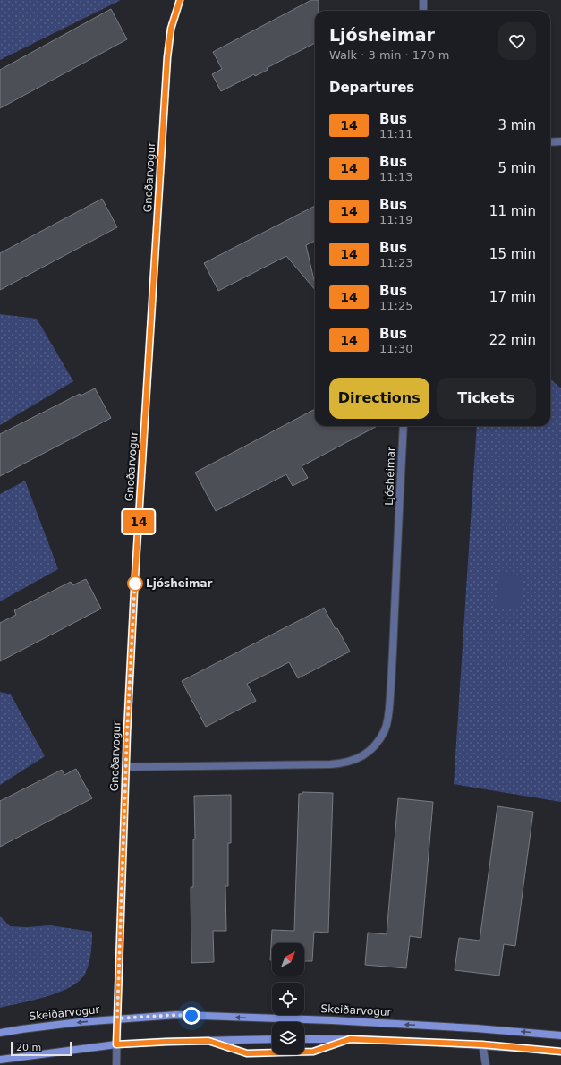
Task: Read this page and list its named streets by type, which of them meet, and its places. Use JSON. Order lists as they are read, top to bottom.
{
  "streets": {
    "street": ["Gnoðarvogur", "Ljósheimar", "Skeiðarvogur"]
  },
  "crossings": [
    ["Gnoðarvogur", "Ljósheimar"],
    ["Gnoðarvogur", "Skeiðarvogur"]
  ],
  "places": ["Ljósheimar"],
  "lines": ["bus line 14"],
  "scale_bar": "20 m",
  "north": "top right",
  "page": {
    "on_map": "14",
    "heading": [
      ["Ljósheimar", "Walk · 3 min · 170 m"],
      "Departures"
    ],
    "list": [
      {
        "mark": "14",
        "name": "Bus",
        "note": "11:11",
        "value": "3 min"
      },
      {
        "mark": "14",
        "name": "Bus",
        "note": "11:13",
        "value": "5 min"
      },
      {
        "mark": "14",
        "name": "Bus",
        "note": "11:19",
        "value": "11 min"
      },
      {
        "mark": "14",
        "name": "Bus",
        "note": "11:23",
        "value": "15 min"
      },
      {
        "mark": "14",
        "name": "Bus",
        "note": "11:25",
        "value": "17 min"
      },
      {
        "mark": "14",
        "name": "Bus",
        "note": "11:30",
        "value": "22 min"
      }
    ],
    "buttons": ["Directions", "Tickets"],
    "scale": "20 m"
  }
}
